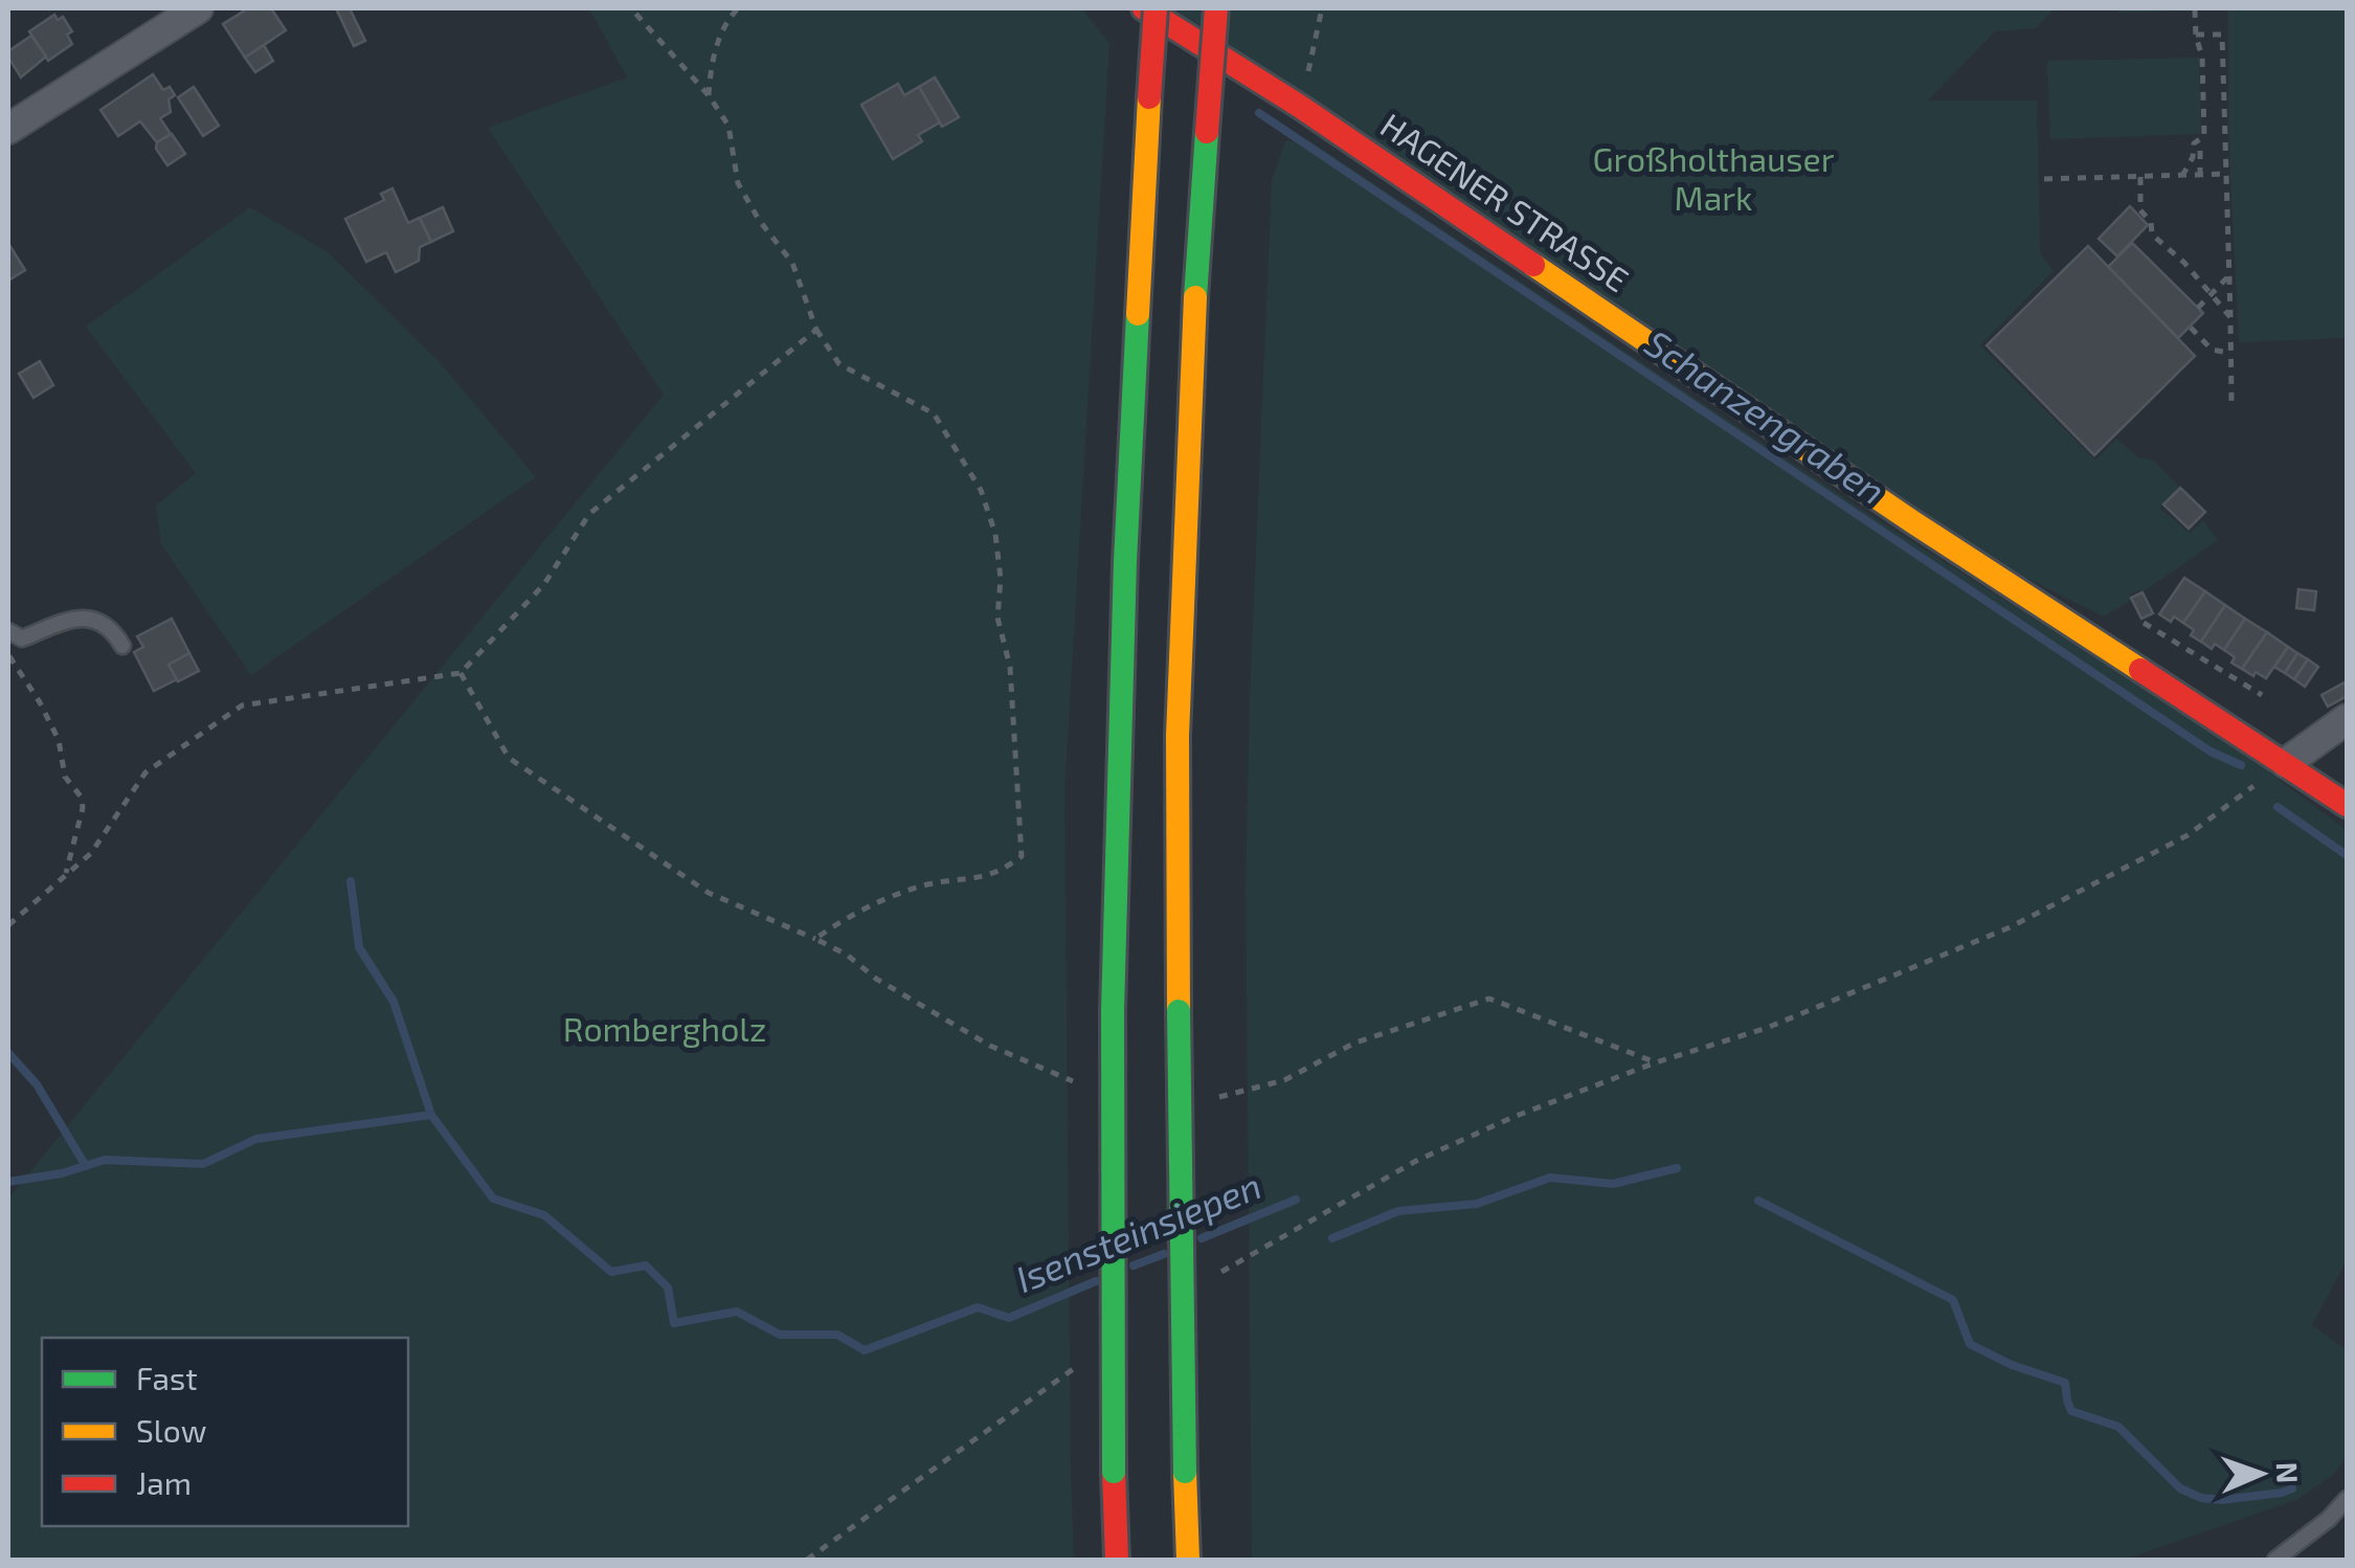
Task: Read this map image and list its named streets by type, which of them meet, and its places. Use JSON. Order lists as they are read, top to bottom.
{
  "streets": {
    "main road": ["HAGENER STRASSE"]
  },
  "water": ["Schanzengraben", "Isensteinsiepen"],
  "parks": ["Großholthauser Mark", "Rombergholz"],
  "legend": ["Fast", "Slow", "Jam"],
  "north": "right"
}
